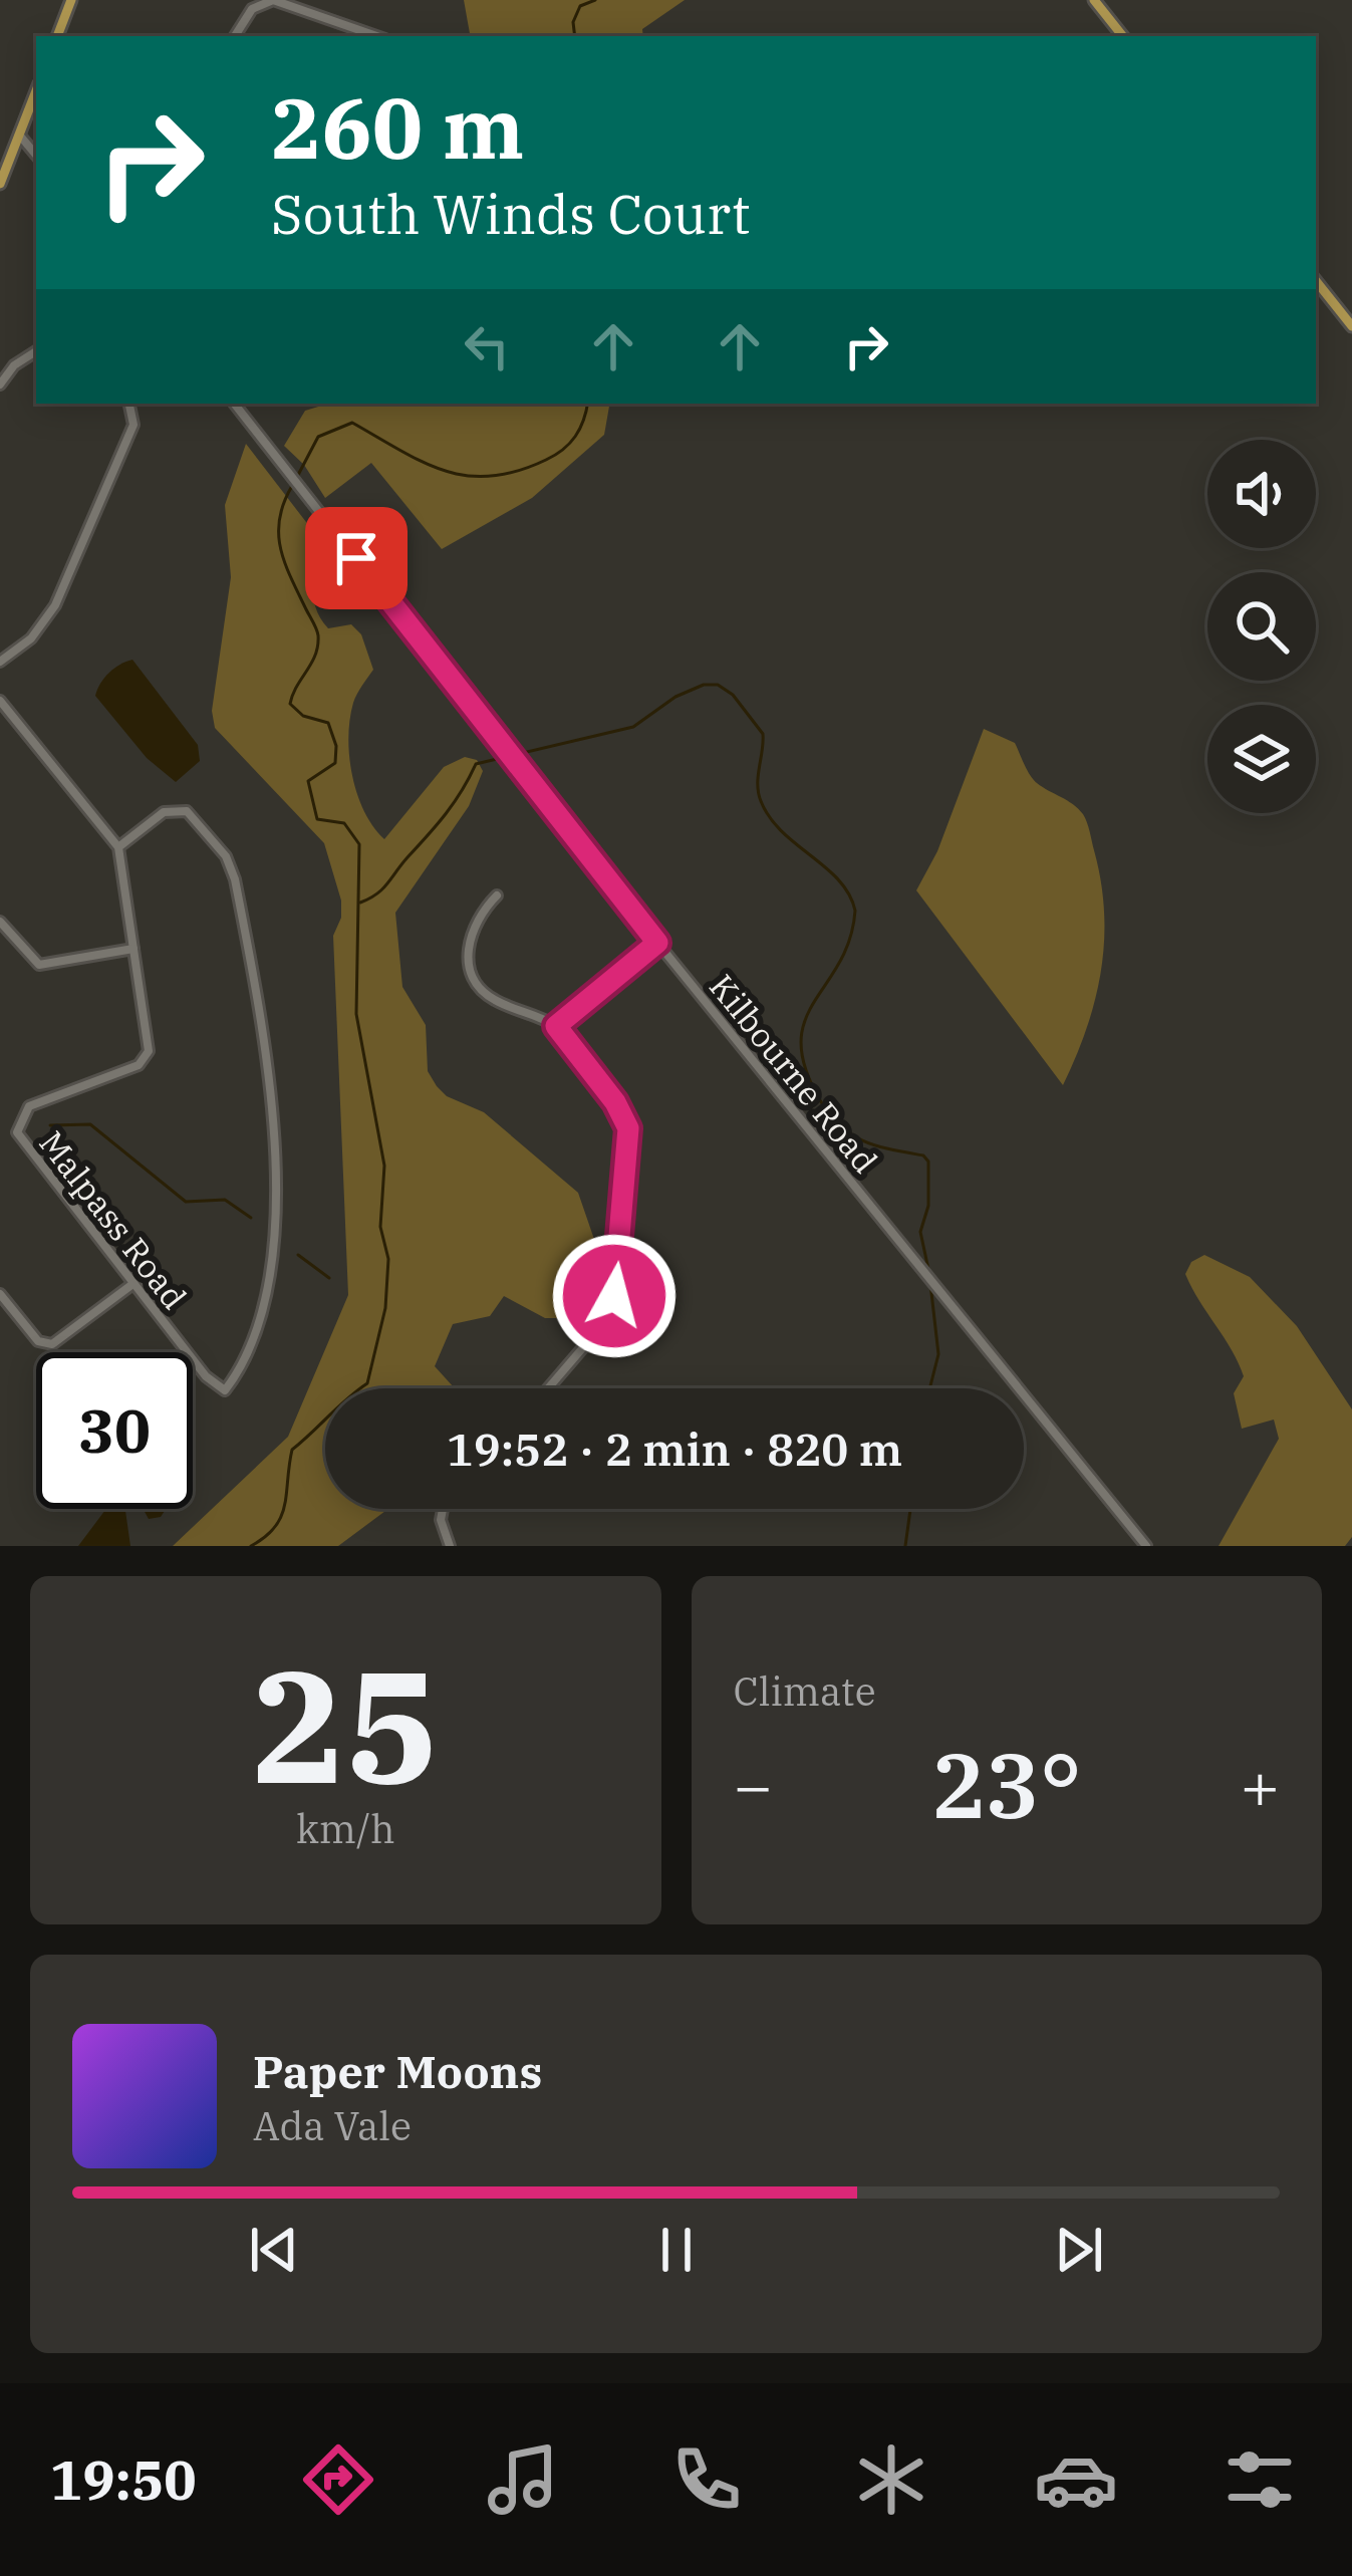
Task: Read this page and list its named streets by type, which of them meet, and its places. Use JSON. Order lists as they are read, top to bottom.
{
  "streets": {
    "street": ["Kilbourne Road", "Malpass Road"]
  },
  "page": {
    "turn": ["260 m", "South Winds Court"],
    "limit": "30",
    "trip": "19:52 · 2 min · 820 m",
    "tile": [
      ["25", "km/h"],
      "Climate"
    ],
    "heat": ["−", "23°", "+"],
    "song": ["Paper Moons", "Ada Vale"],
    "tabs": "19:50"
  }
}
